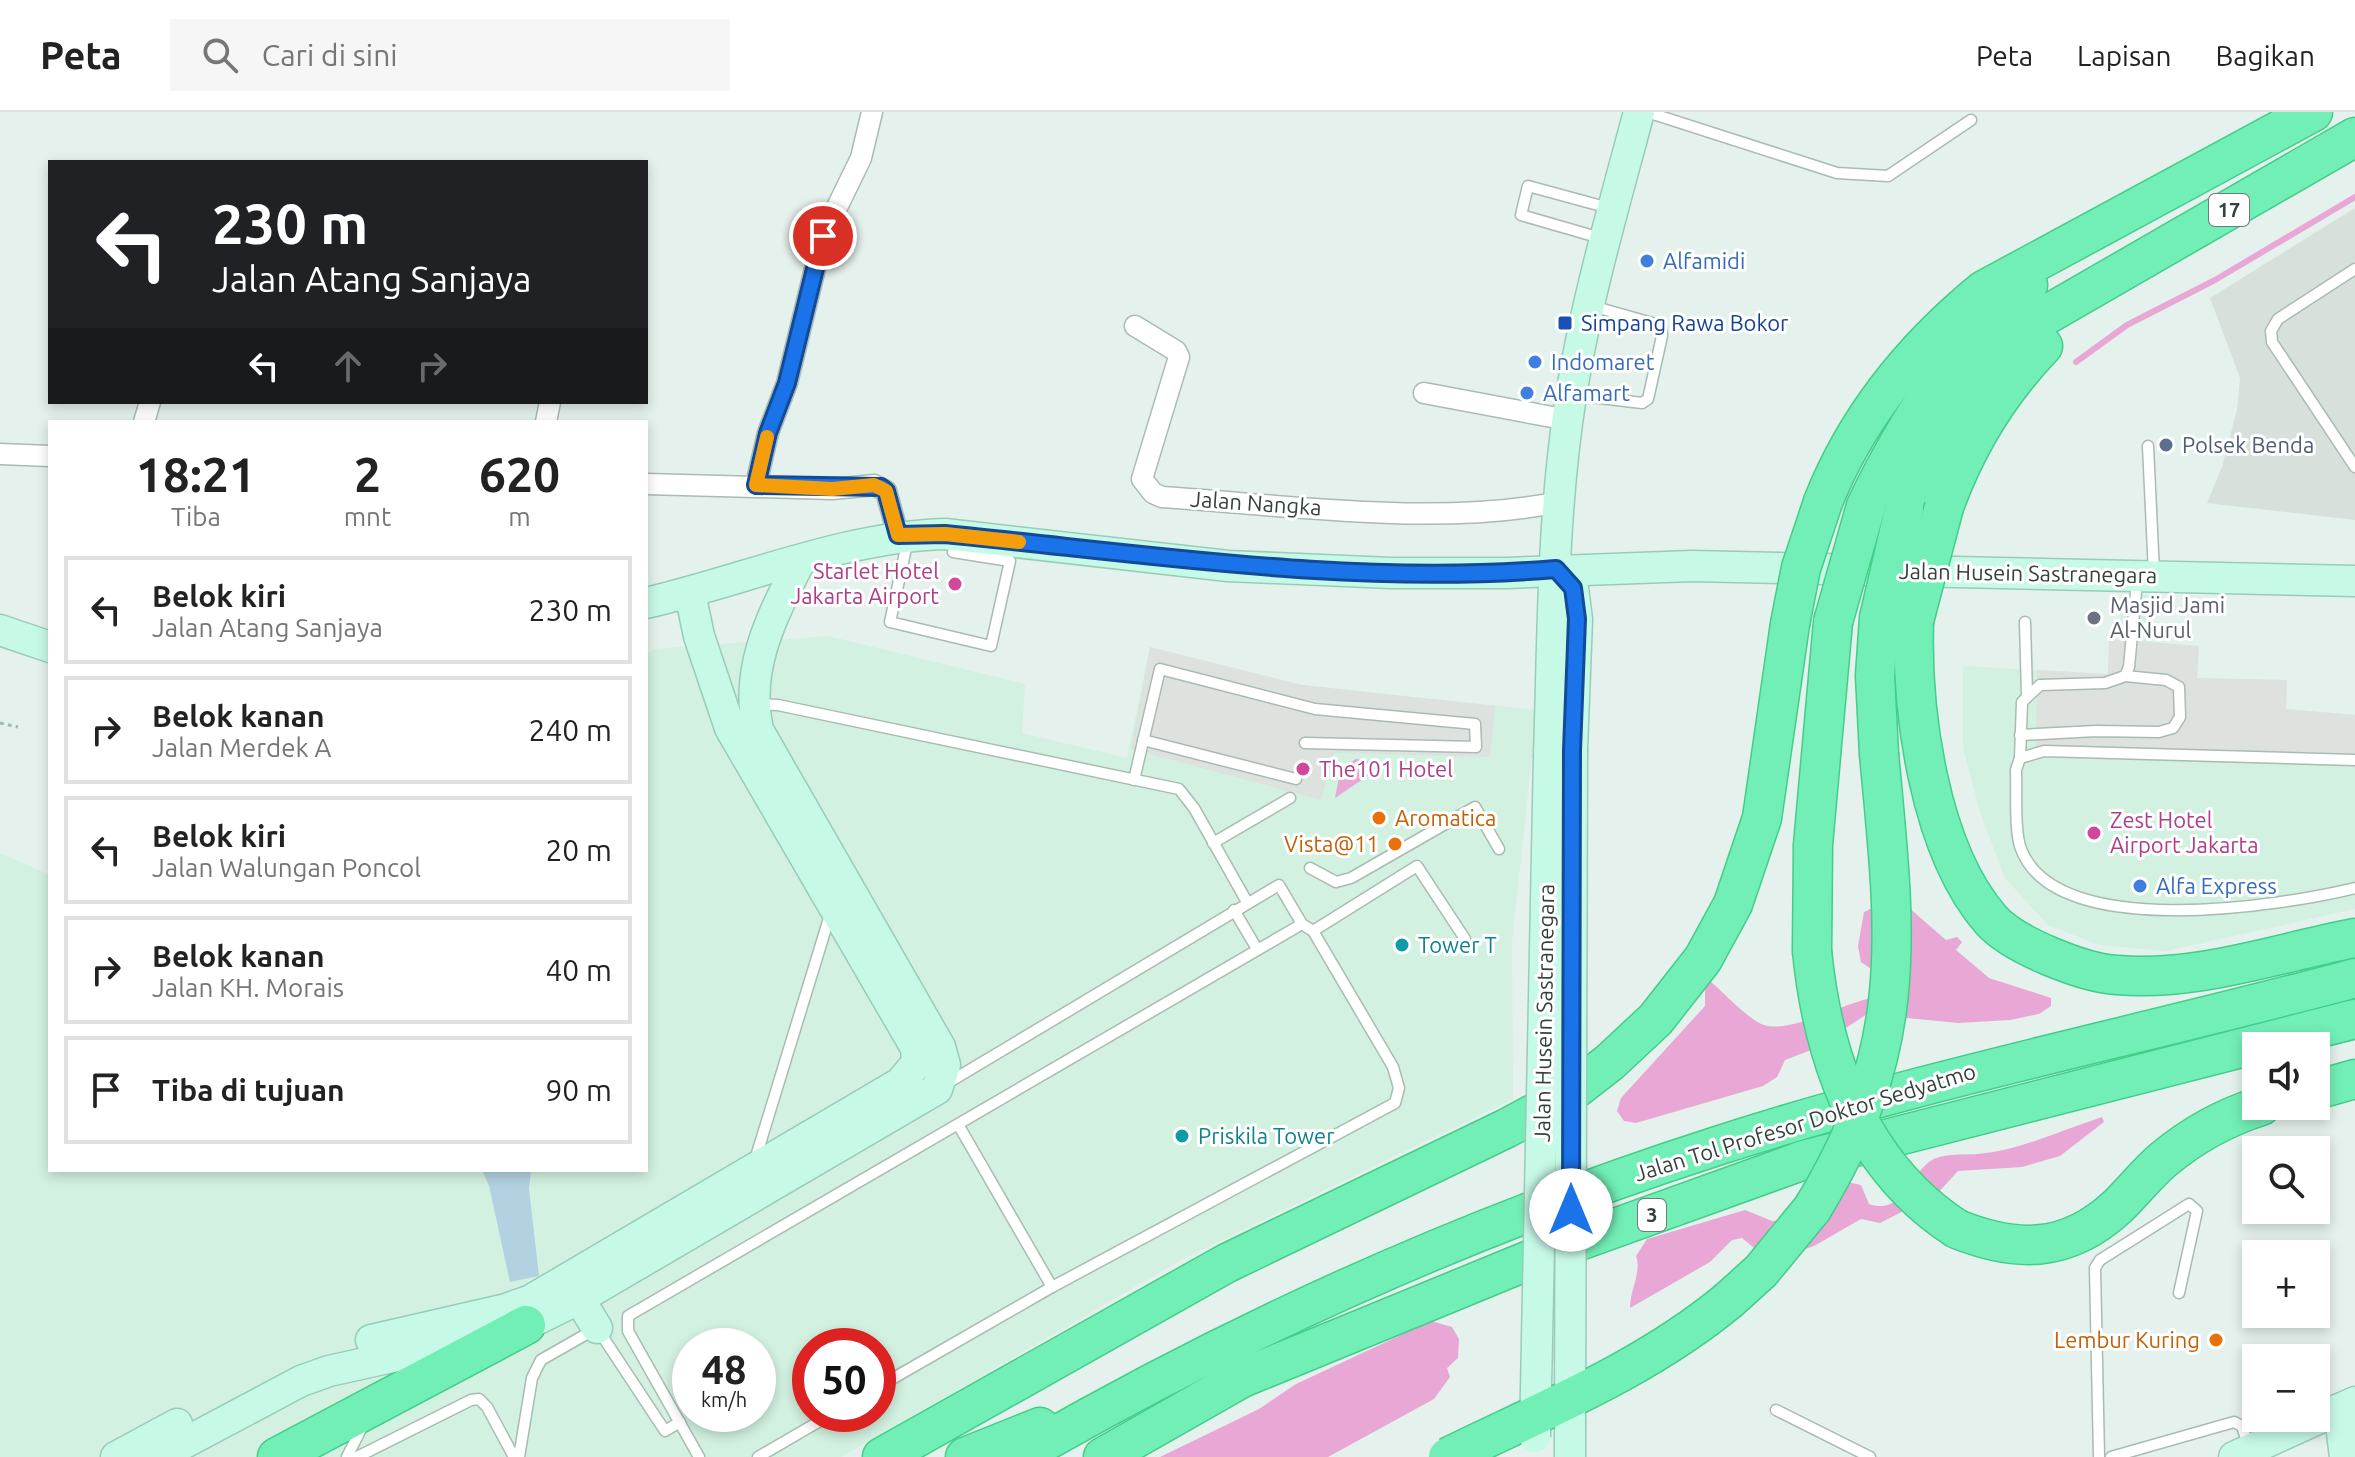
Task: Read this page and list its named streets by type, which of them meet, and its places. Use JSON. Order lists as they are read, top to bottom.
{
  "streets": {
    "highway": ["17", "Jalan Tol Profesor Doktor Sedyatmo", "3"],
    "main road": ["Jalan Husein Sastranegara"],
    "street": ["Jalan Nangka"]
  },
  "crossings": [
    ["Jalan Nangka", "Jalan Husein Sastranegara"]
  ],
  "places": {
    "other": [
      "Alfamidi",
      "Indomaret",
      "Alfamart",
      "Polsek Benda",
      "Starlet Hotel Jakarta Airport",
      "Masjid Jami Al-Nurul",
      "The101 Hotel",
      "Aromatica",
      "Zest Hotel Airport Jakarta",
      "Vista@11",
      "Alfa Express",
      "Tower T",
      "Priskila Tower",
      "Lembur Kuring"
    ],
    "transit": ["Simpang Rawa Bokor"]
  },
  "page": {
    "header": "Peta",
    "search": "Cari di sini",
    "nav": ["Peta", "Lapisan", "Bagikan"],
    "turn": ["230 m", "Jalan Atang Sanjaya"],
    "eta": [
      "18:21",
      "Tiba",
      "2",
      "mnt",
      "620",
      "m"
    ],
    "list": [
      {
        "name": "Belok kiri",
        "note": "Jalan Atang Sanjaya",
        "value": "230 m"
      },
      {
        "name": "Belok kanan",
        "note": "Jalan Merdek A",
        "value": "240 m"
      },
      {
        "name": "Belok kiri",
        "note": "Jalan Walungan Poncol",
        "value": "20 m"
      },
      {
        "name": "Belok kanan",
        "note": "Jalan KH. Morais",
        "value": "40 m"
      },
      {
        "name": "Tiba di tujuan",
        "value": "90 m"
      }
    ],
    "map_buttons": ["+", "−"],
    "speed": "48 km/h",
    "limit": "50"
  }
}
